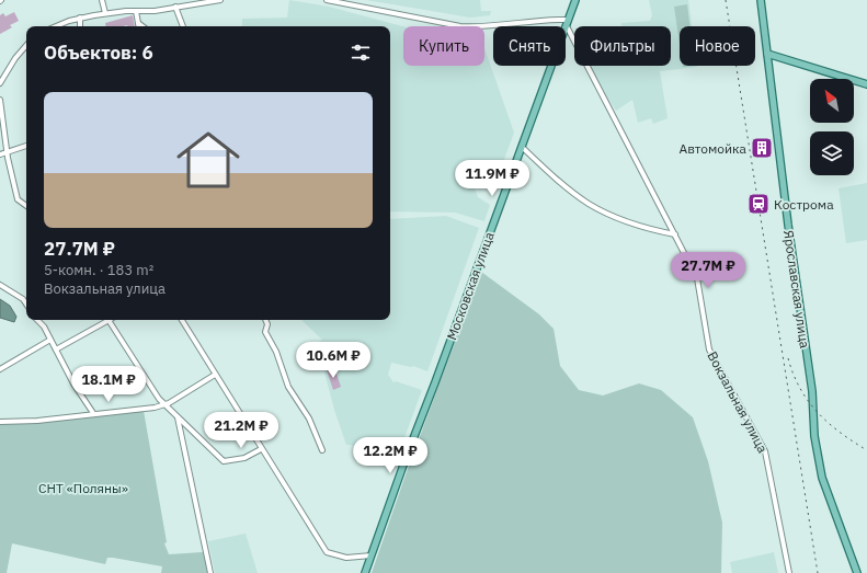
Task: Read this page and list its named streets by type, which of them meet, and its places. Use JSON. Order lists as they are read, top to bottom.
{
  "streets": {
    "main road": ["Московская улица", "Ярославская улица"],
    "street": ["Вокзальная улица"]
  },
  "crossings": [
    ["Московская улица", "Вокзальная улица"]
  ],
  "parks": ["СНТ «Поляны»"],
  "places": {
    "building": ["Автомойка"],
    "station": ["Кострома"]
  },
  "north": "top left",
  "page": {
    "chip": [
      "Купить",
      "Снять",
      "Фильтры",
      "Новое"
    ],
    "heading": "Объектов: 6",
    "list": [
      {
        "name": "27.7M ₽",
        "note": "5-комн. · 183 m² · Вокзальная улица"
      }
    ],
    "price": [
      "11.9M ₽",
      "27.7M ₽",
      "10.6M ₽",
      "18.1M ₽",
      "21.2M ₽",
      "12.2M ₽"
    ]
  }
}
